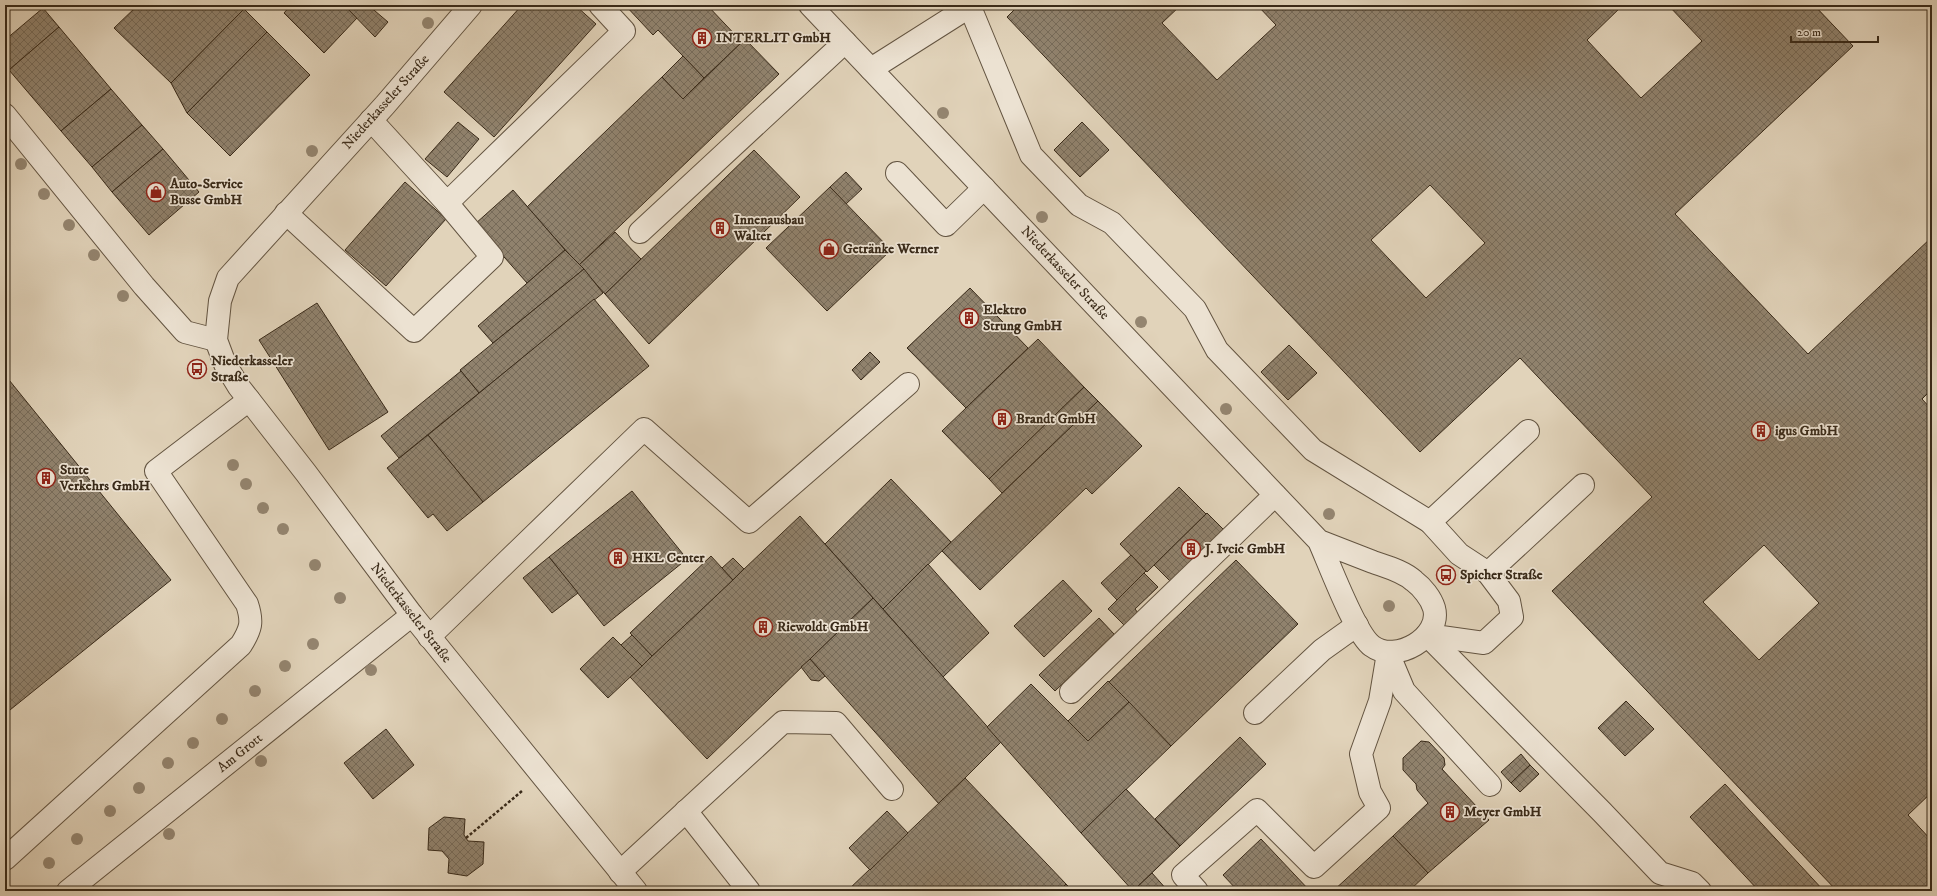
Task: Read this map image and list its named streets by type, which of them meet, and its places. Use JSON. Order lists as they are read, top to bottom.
{
  "streets": {
    "street": ["Niederkasseler Straße", "Am Grott"]
  },
  "crossings": [
    ["Niederkasseler Straße", "Am Grott"]
  ],
  "places": {
    "building": [
      "INTERLIT GmbH",
      "Innenausbau Walter",
      "Elektro Strung GmbH",
      "Brandt GmbH",
      "igus GmbH",
      "Stute Verkehrs GmbH",
      "J. Ivcic GmbH",
      "HKL Center",
      "Riewoldt GmbH",
      "Meyer GmbH"
    ],
    "shop": ["Auto-Service Busse GmbH", "Getränke Werner"],
    "bus stop": ["Niederkasseler Straße", "Spicher Straße"]
  },
  "scale_bar": "20 m"
}
